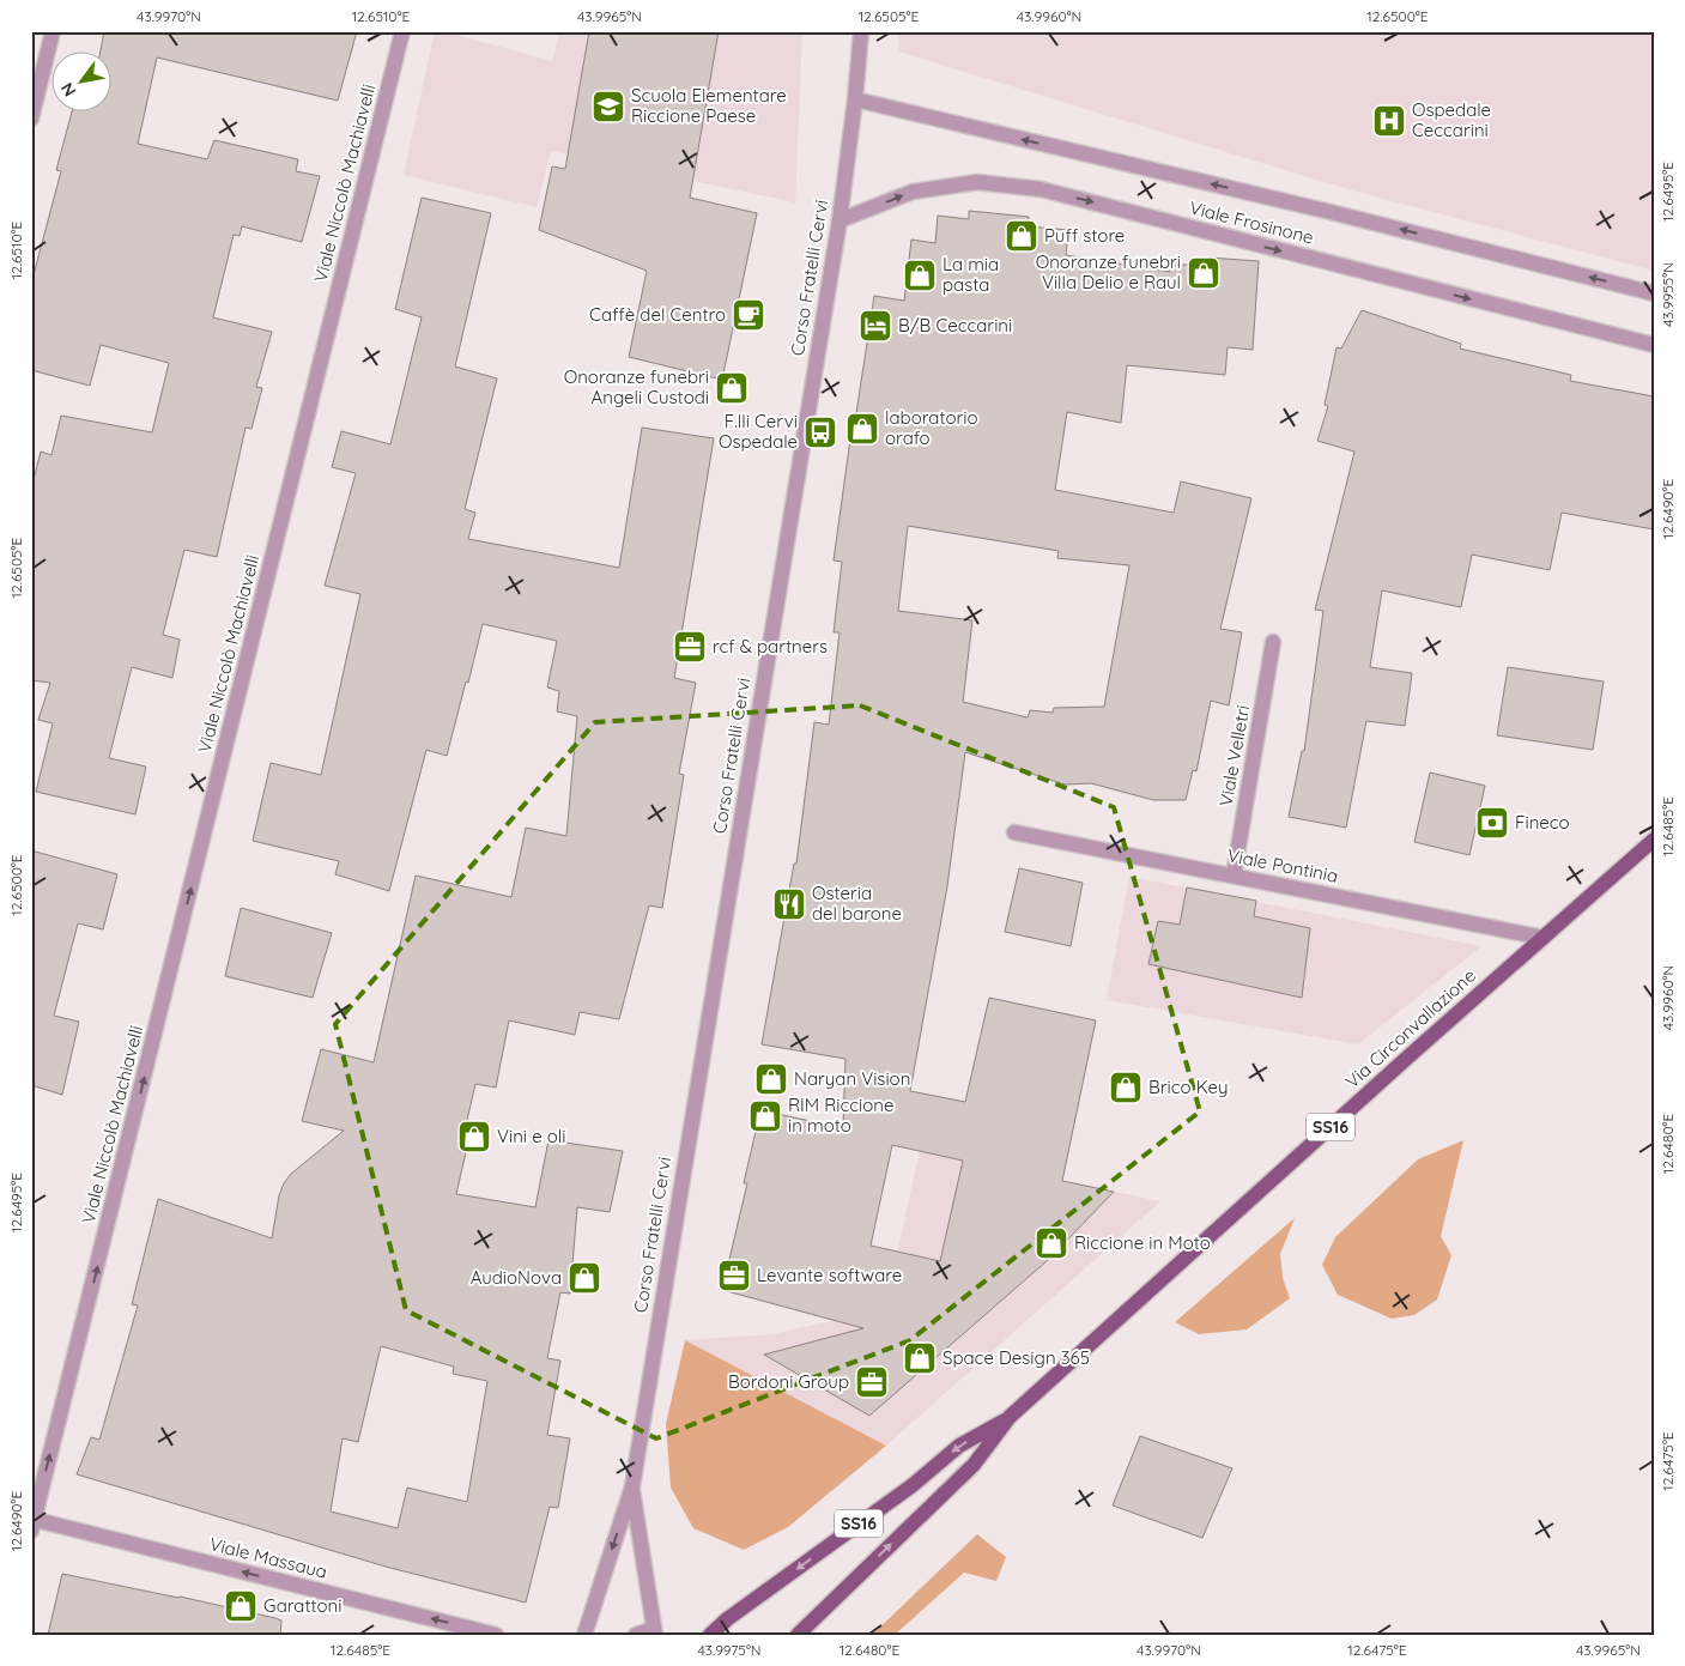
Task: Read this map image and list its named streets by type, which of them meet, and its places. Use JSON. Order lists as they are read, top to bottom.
{
  "streets": {
    "main road": ["Via Circonvallazione", "SS16"],
    "street": [
      "Viale Niccolò Machiavelli",
      "Viale Frosinone",
      "Corso Fratelli Cervi",
      "Viale Velletri",
      "Viale Pontinia",
      "Viale Massaua"
    ]
  },
  "crossings": [
    ["Viale Niccolò Machiavelli", "Viale Massaua"],
    ["Viale Frosinone", "Corso Fratelli Cervi"],
    ["Viale Velletri", "Viale Pontinia"],
    ["Viale Pontinia", "Via Circonvallazione"],
    ["Via Circonvallazione", "SS16"]
  ],
  "one_way": ["Viale Niccolò Machiavelli", "Viale Massaua"],
  "places": {
    "school or university": ["Scuola Elementare Riccione Paese"],
    "hospital": ["Ospedale Ceccarini"],
    "shop": [
      "Puff store",
      "Onoranze funebri Villa Delio e Raul",
      "La mia pasta",
      "Onoranze funebri Angeli Custodi",
      "laboratorio orafo",
      "Naryan Vision",
      "Brico Key",
      "RIM Riccione in moto",
      "Vini e oli",
      "Riccione in Moto",
      "AudioNova",
      "Space Design 365",
      "Garattoni"
    ],
    "cafe": ["Caffè del Centro"],
    "hotel": ["B/B Ceccarini"],
    "bus stop": ["F.lli Cervi Ospedale"],
    "office": ["rcf & partners", "Levante software", "Bordoni Group"],
    "bank": ["Fineco"],
    "restaurant": ["Osteria del barone"]
  },
  "north": "bottom left",
  "coordinates": [
    "43.9970°N",
    "12.6510°E",
    "43.9965°N",
    "12.6505°E",
    "43.9960°N",
    "12.6500°E",
    "12.6495°E",
    "43.9955°N",
    "12.6490°E",
    "12.6485°E",
    "12.6480°E",
    "12.6475°E",
    "43.9975°N"
  ]
}
